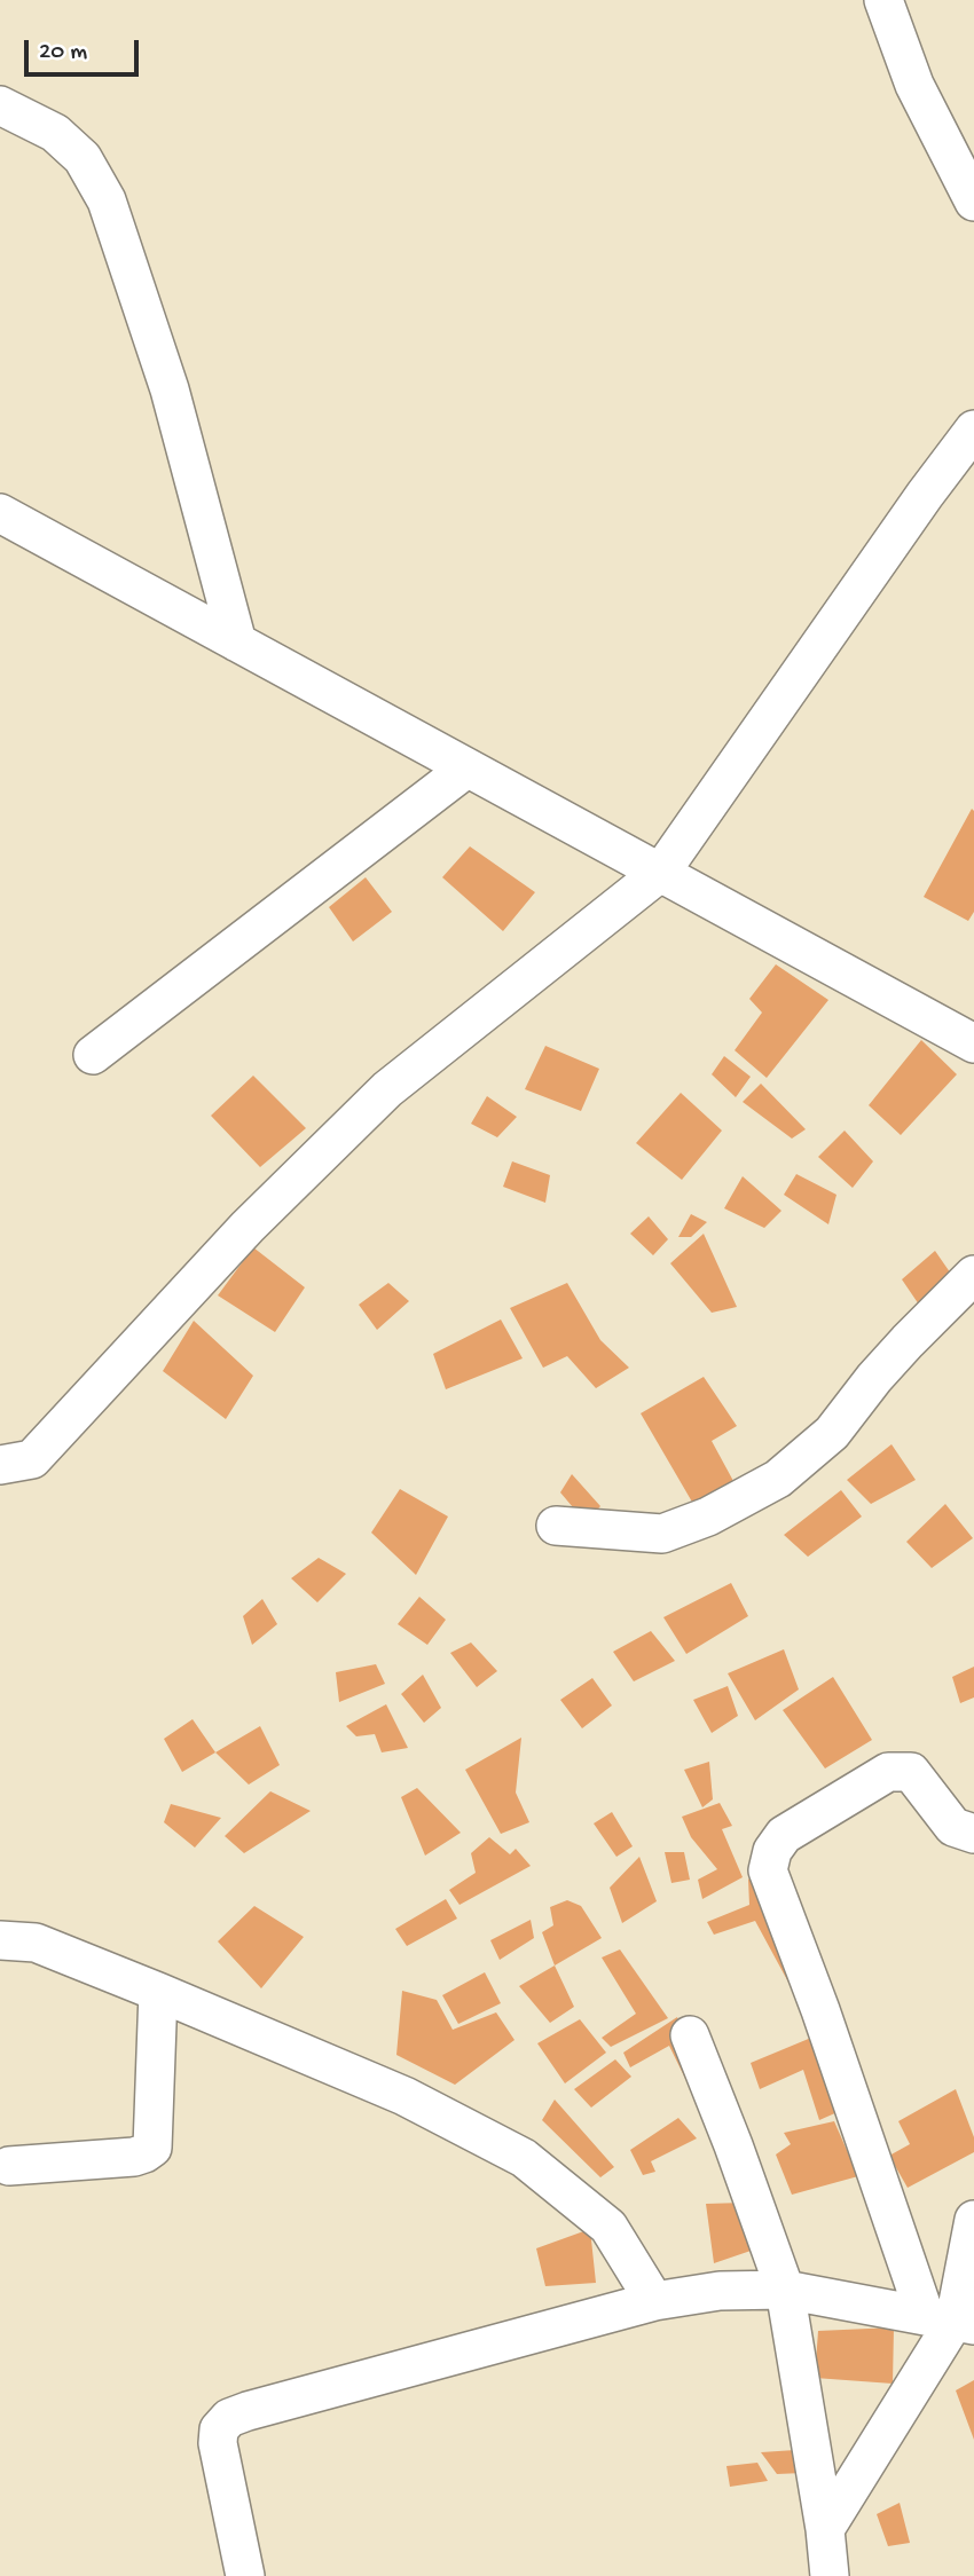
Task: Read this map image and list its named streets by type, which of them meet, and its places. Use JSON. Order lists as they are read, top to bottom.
{
  "scale_bar": "20 m"
}
